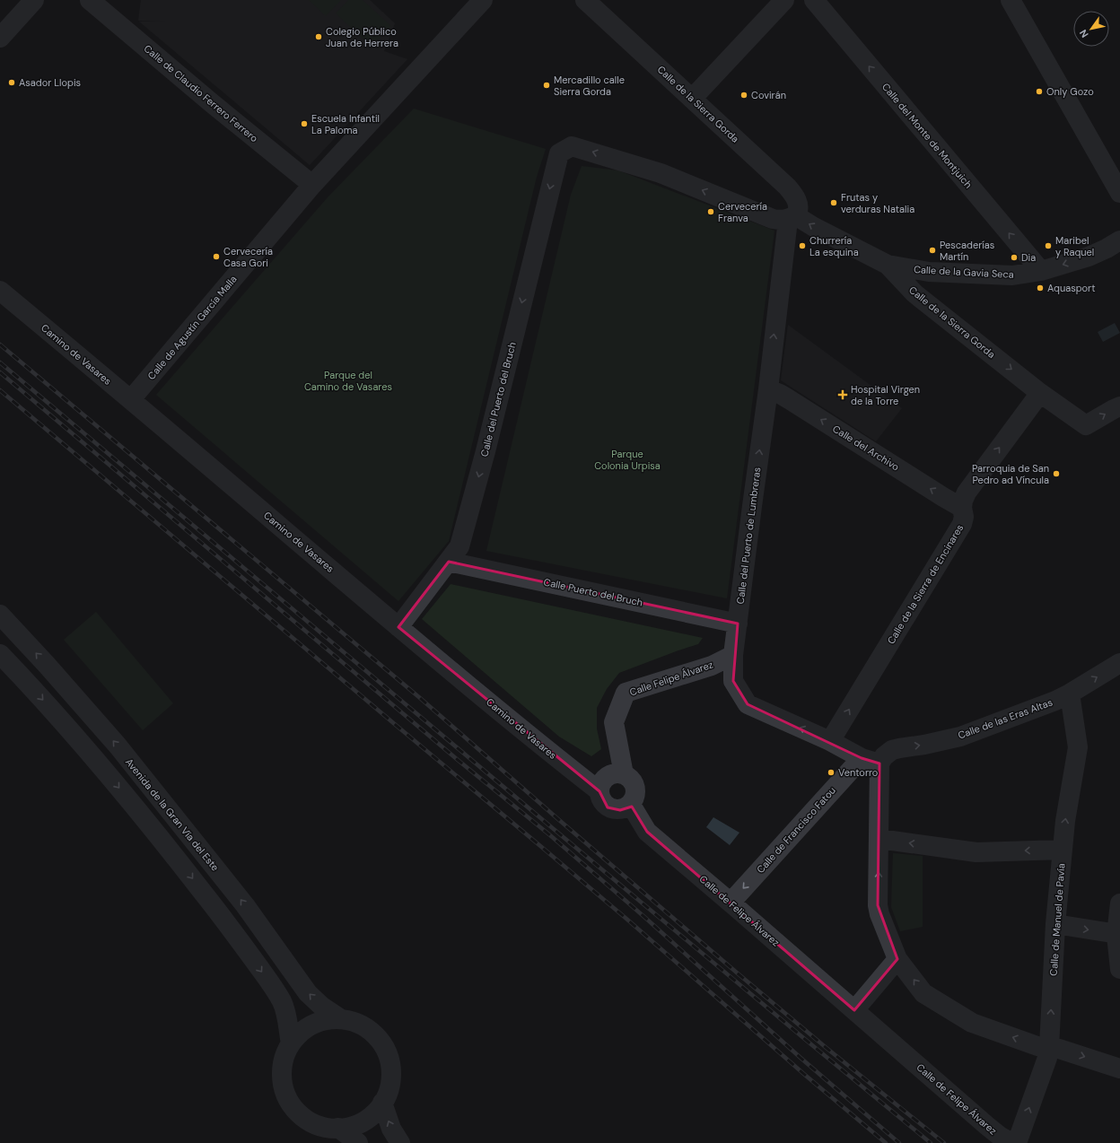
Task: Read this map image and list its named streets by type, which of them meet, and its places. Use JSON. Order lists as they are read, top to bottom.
{
  "streets": {
    "street": [
      "Calle de Claudio Ferrero Ferrero",
      "Calle de la Sierra Gorda",
      "Calle del Monte de Montjuich",
      "Calle de la Gavia Seca",
      "Calle de Agustín García Malla",
      "Camino de Vasares",
      "Calle del Puerto del Bruch",
      "Calle del Archivo",
      "Calle del Puerto de Lumbreras",
      "Calle de la Sierra de Encinares",
      "Calle Puerto del Bruch",
      "Calle Felipe Álvarez",
      "Calle de las Eras Altas",
      "Avenida de la Gran Vía del Este",
      "Calle de Francisco Fatou",
      "Calle de Felipe Álvarez",
      "Calle de Manuel de Pavía"
    ]
  },
  "crossings": [
    ["Calle de Claudio Ferrero Ferrero", "Calle de Agustín García Malla"],
    ["Calle de la Sierra Gorda", "Calle de la Gavia Seca"],
    ["Calle de la Sierra Gorda", "Calle del Puerto del Bruch"],
    ["Calle de la Sierra Gorda", "Calle del Puerto de Lumbreras"],
    ["Calle de la Sierra Gorda", "Calle de la Sierra de Encinares"],
    ["Calle del Monte de Montjuich", "Calle de la Gavia Seca"],
    ["Calle de Agustín García Malla", "Camino de Vasares"],
    ["Camino de Vasares", "Calle del Puerto del Bruch"],
    ["Camino de Vasares", "Calle Felipe Álvarez"],
    ["Camino de Vasares", "Calle de Felipe Álvarez"],
    ["Calle del Puerto del Bruch", "Calle Puerto del Bruch"],
    ["Calle del Archivo", "Calle del Puerto de Lumbreras"],
    ["Calle del Archivo", "Calle de la Sierra de Encinares"],
    ["Calle del Puerto de Lumbreras", "Calle de la Sierra de Encinares"],
    ["Calle del Puerto de Lumbreras", "Calle Puerto del Bruch"],
    ["Calle del Puerto de Lumbreras", "Calle Felipe Álvarez"],
    ["Calle del Puerto de Lumbreras", "Calle de las Eras Altas"],
    ["Calle del Puerto de Lumbreras", "Calle de Francisco Fatou"],
    ["Calle Felipe Álvarez", "Calle de Felipe Álvarez"],
    ["Calle de las Eras Altas", "Calle de Manuel de Pavía"],
    ["Calle de Francisco Fatou", "Calle de Felipe Álvarez"]
  ],
  "one_way": [
    "Calle de la Gavia Seca",
    "Calle del Puerto del Bruch",
    "Calle del Archivo",
    "Calle del Puerto de Lumbreras",
    "Calle de la Sierra de Encinares",
    "Calle de las Eras Altas",
    "Calle de Manuel de Pavía"
  ],
  "parks": ["Parque del Camino de Vasares", "Parque Colonia Urpisa"],
  "places": {
    "other": [
      "Colegio Público Juan de Herrera",
      "Asador Llopis",
      "Mercadillo calle Sierra Gorda",
      "Only Gozo",
      "Covirán",
      "Escuela Infantil La Paloma",
      "Frutas y verduras Natalia",
      "Cervecería Franva",
      "Churrería La esquina",
      "Maribel y Raquel",
      "Pescaderías Martín",
      "Cervecería Casa Gori",
      "Dia",
      "Aquasport",
      "Parroquia de San Pedro ad Víncula",
      "Ventorro"
    ],
    "health": ["Hospital Virgen de la Torre"]
  },
  "north": "bottom left"
}
